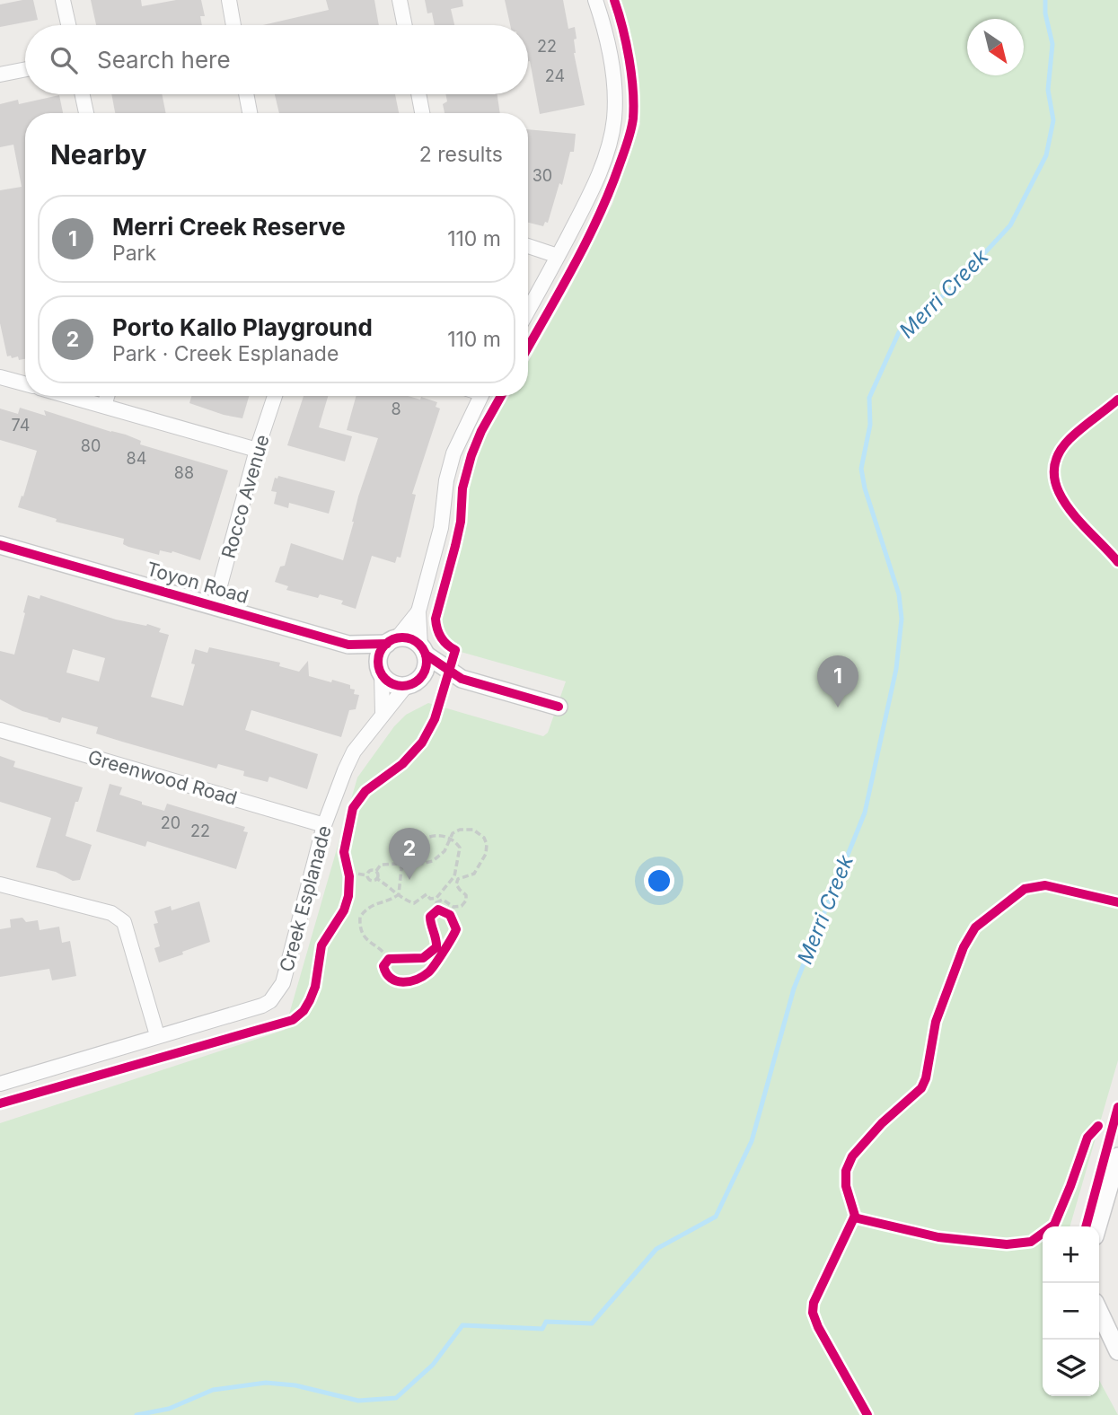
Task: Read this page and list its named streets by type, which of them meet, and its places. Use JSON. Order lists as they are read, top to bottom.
{
  "streets": {
    "street": [
      "Rocco Avenue",
      "Toyon Road",
      "Greenwood Road",
      "Creek Esplanade"
    ]
  },
  "crossings": [
    ["Rocco Avenue", "Toyon Road"],
    ["Toyon Road", "Creek Esplanade"],
    ["Greenwood Road", "Creek Esplanade"]
  ],
  "water": ["Merri Creek"],
  "house_numbers": [
    "22",
    "24",
    "30",
    "8",
    "74",
    "80",
    "84",
    "88",
    "20",
    "22"
  ],
  "north": "bottom right",
  "page": {
    "search": "Search here",
    "heading": ["Nearby", "2 results"],
    "list": [
      {
        "mark": "1",
        "name": "Merri Creek Reserve",
        "note": "Park",
        "value": "110 m"
      },
      {
        "mark": "2",
        "name": "Porto Kallo Playground",
        "note": "Park · Creek Esplanade",
        "value": "110 m"
      }
    ],
    "pins": ["1", "2"],
    "map_buttons": ["+", "−"]
  }
}
